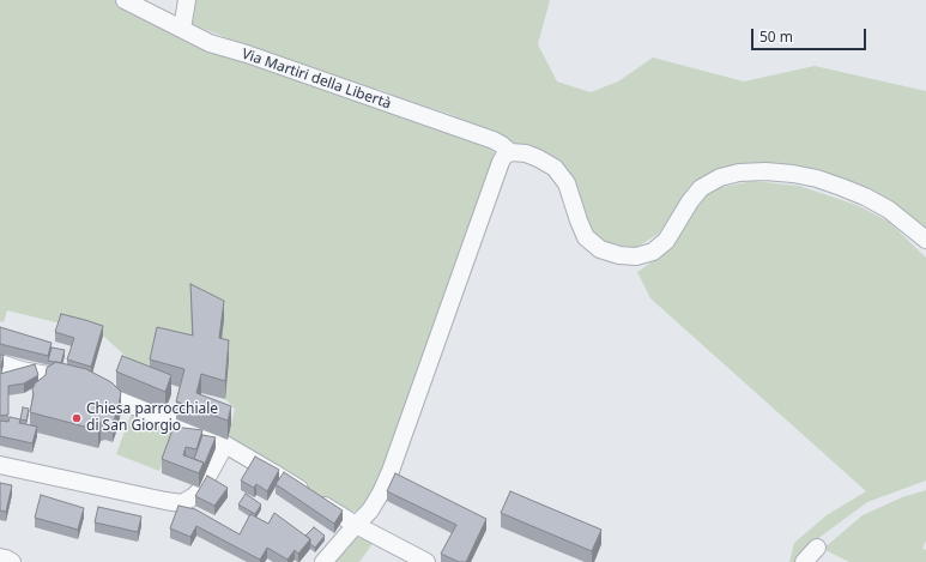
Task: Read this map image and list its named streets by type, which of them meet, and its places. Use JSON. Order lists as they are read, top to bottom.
{
  "streets": {
    "street": ["Via Martiri della Libertà"]
  },
  "places": ["Chiesa parrocchiale di San Giorgio"],
  "scale_bar": "50 m"
}
